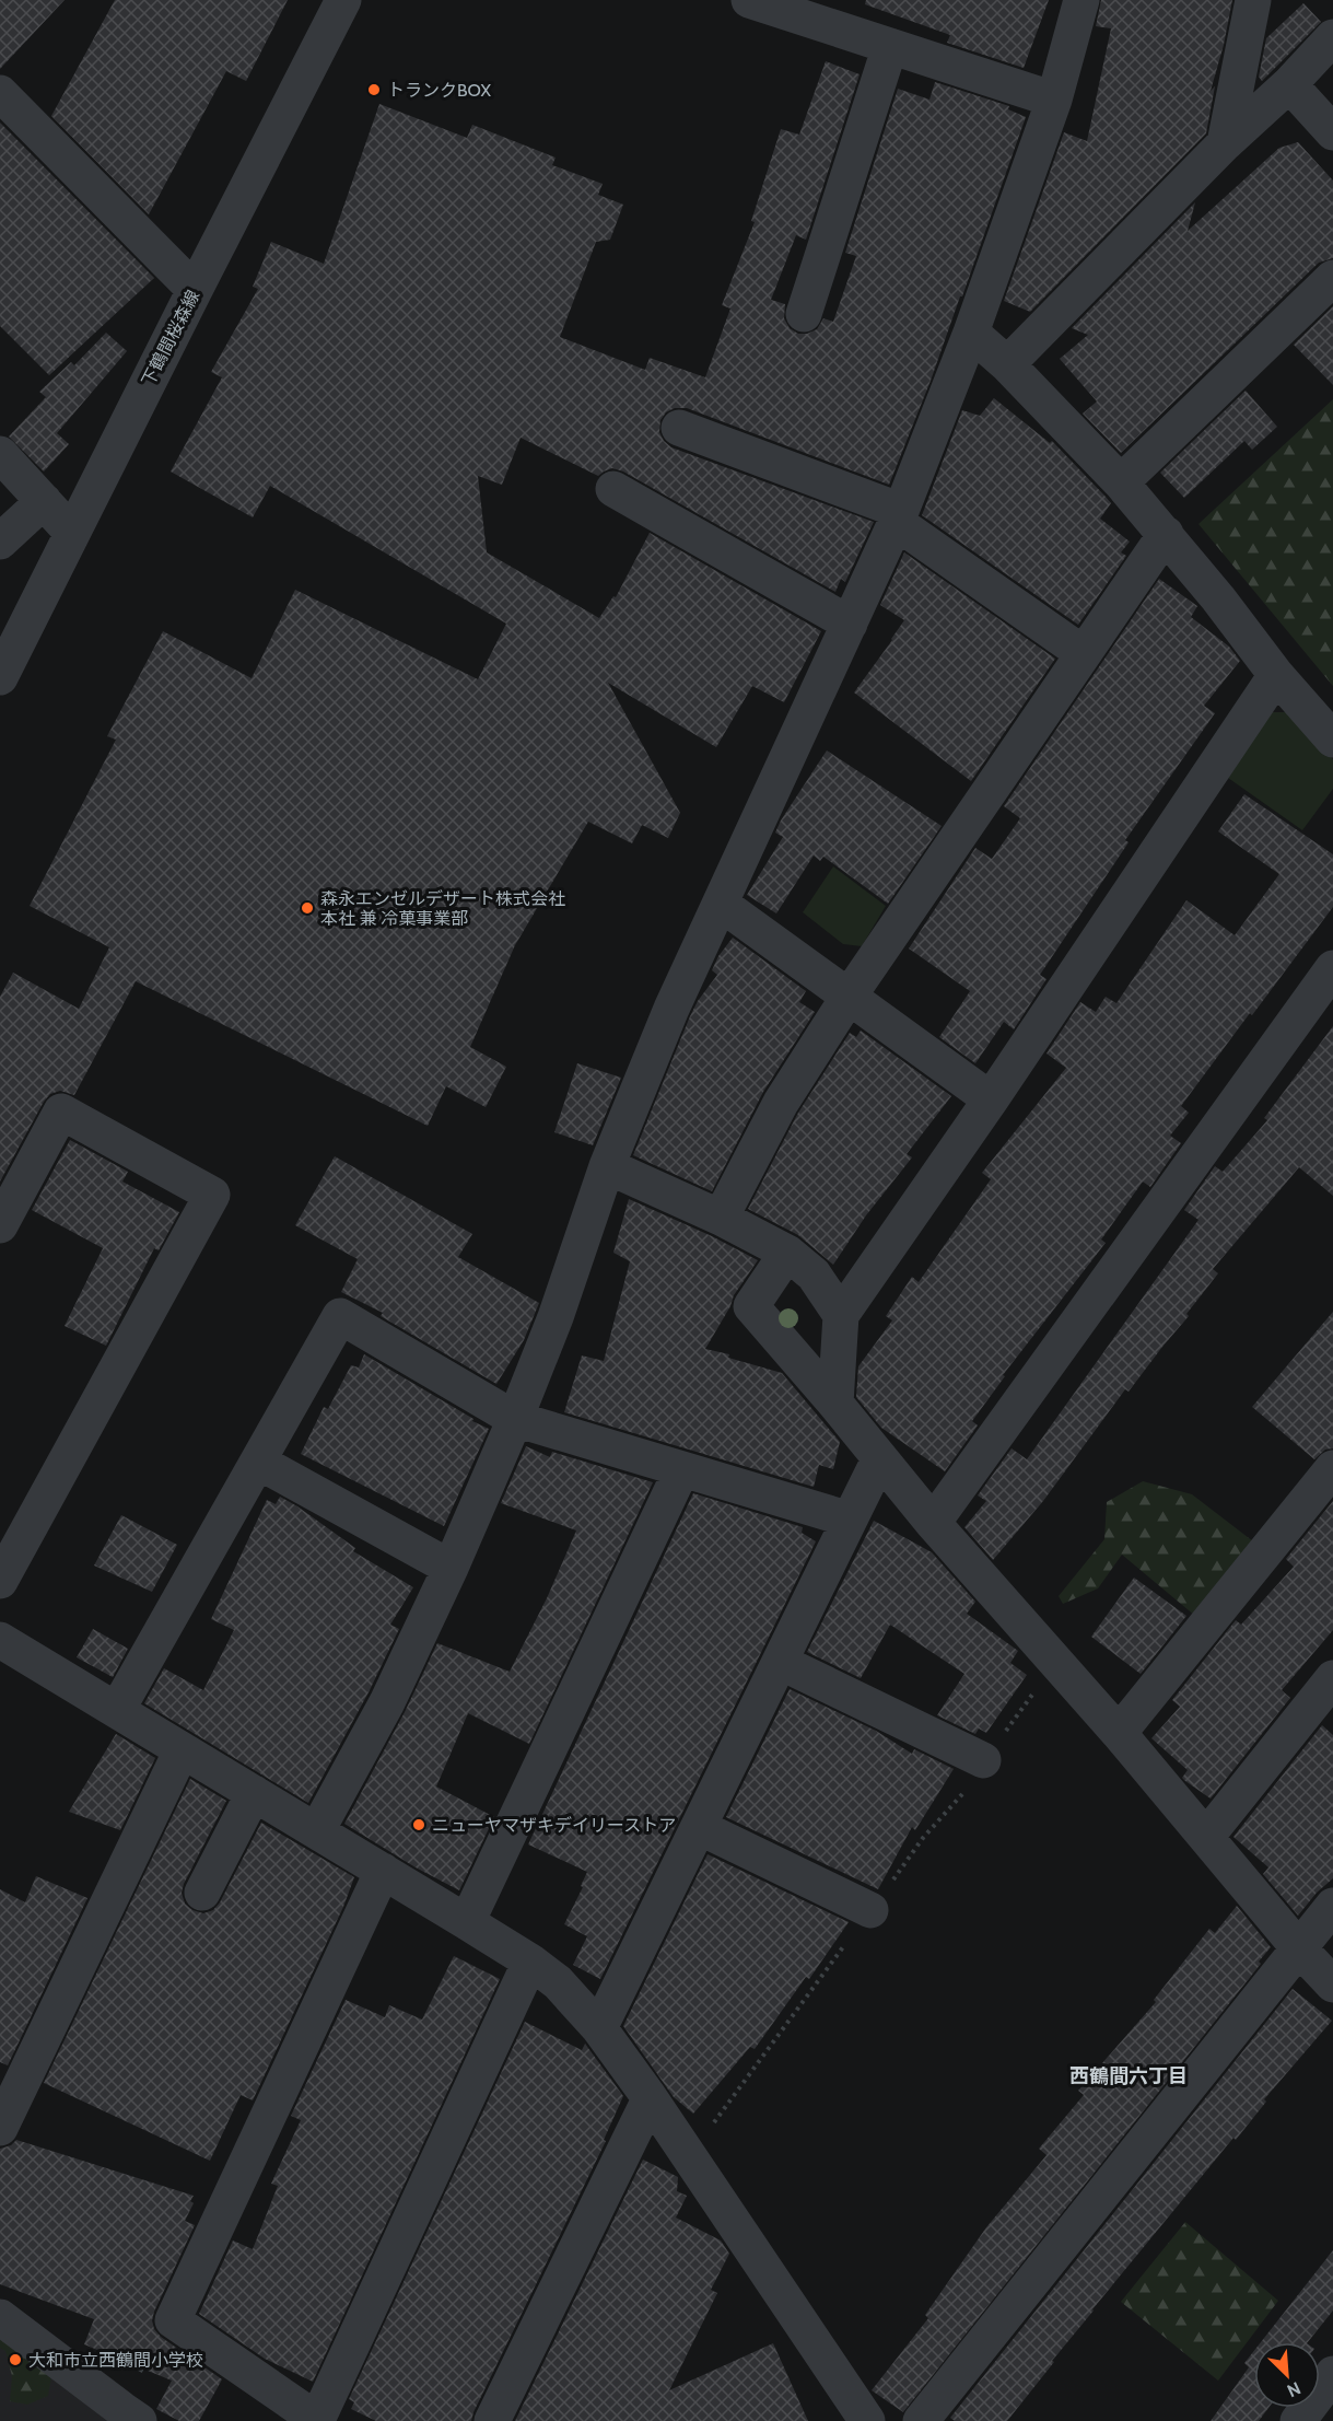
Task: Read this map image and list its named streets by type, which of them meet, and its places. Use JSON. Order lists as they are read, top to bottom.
{
  "streets": {
    "street": ["下鶴間桜森線"]
  },
  "districts": ["西鶴間六丁目"],
  "places": [
    "トランクBOX",
    "森永エンゼルデザート株式会社 本社 兼 冷菓事業部",
    "ニューヤマザキデイリーストア",
    "大和市立西鶴間小学校"
  ],
  "north": "bottom right"
}
